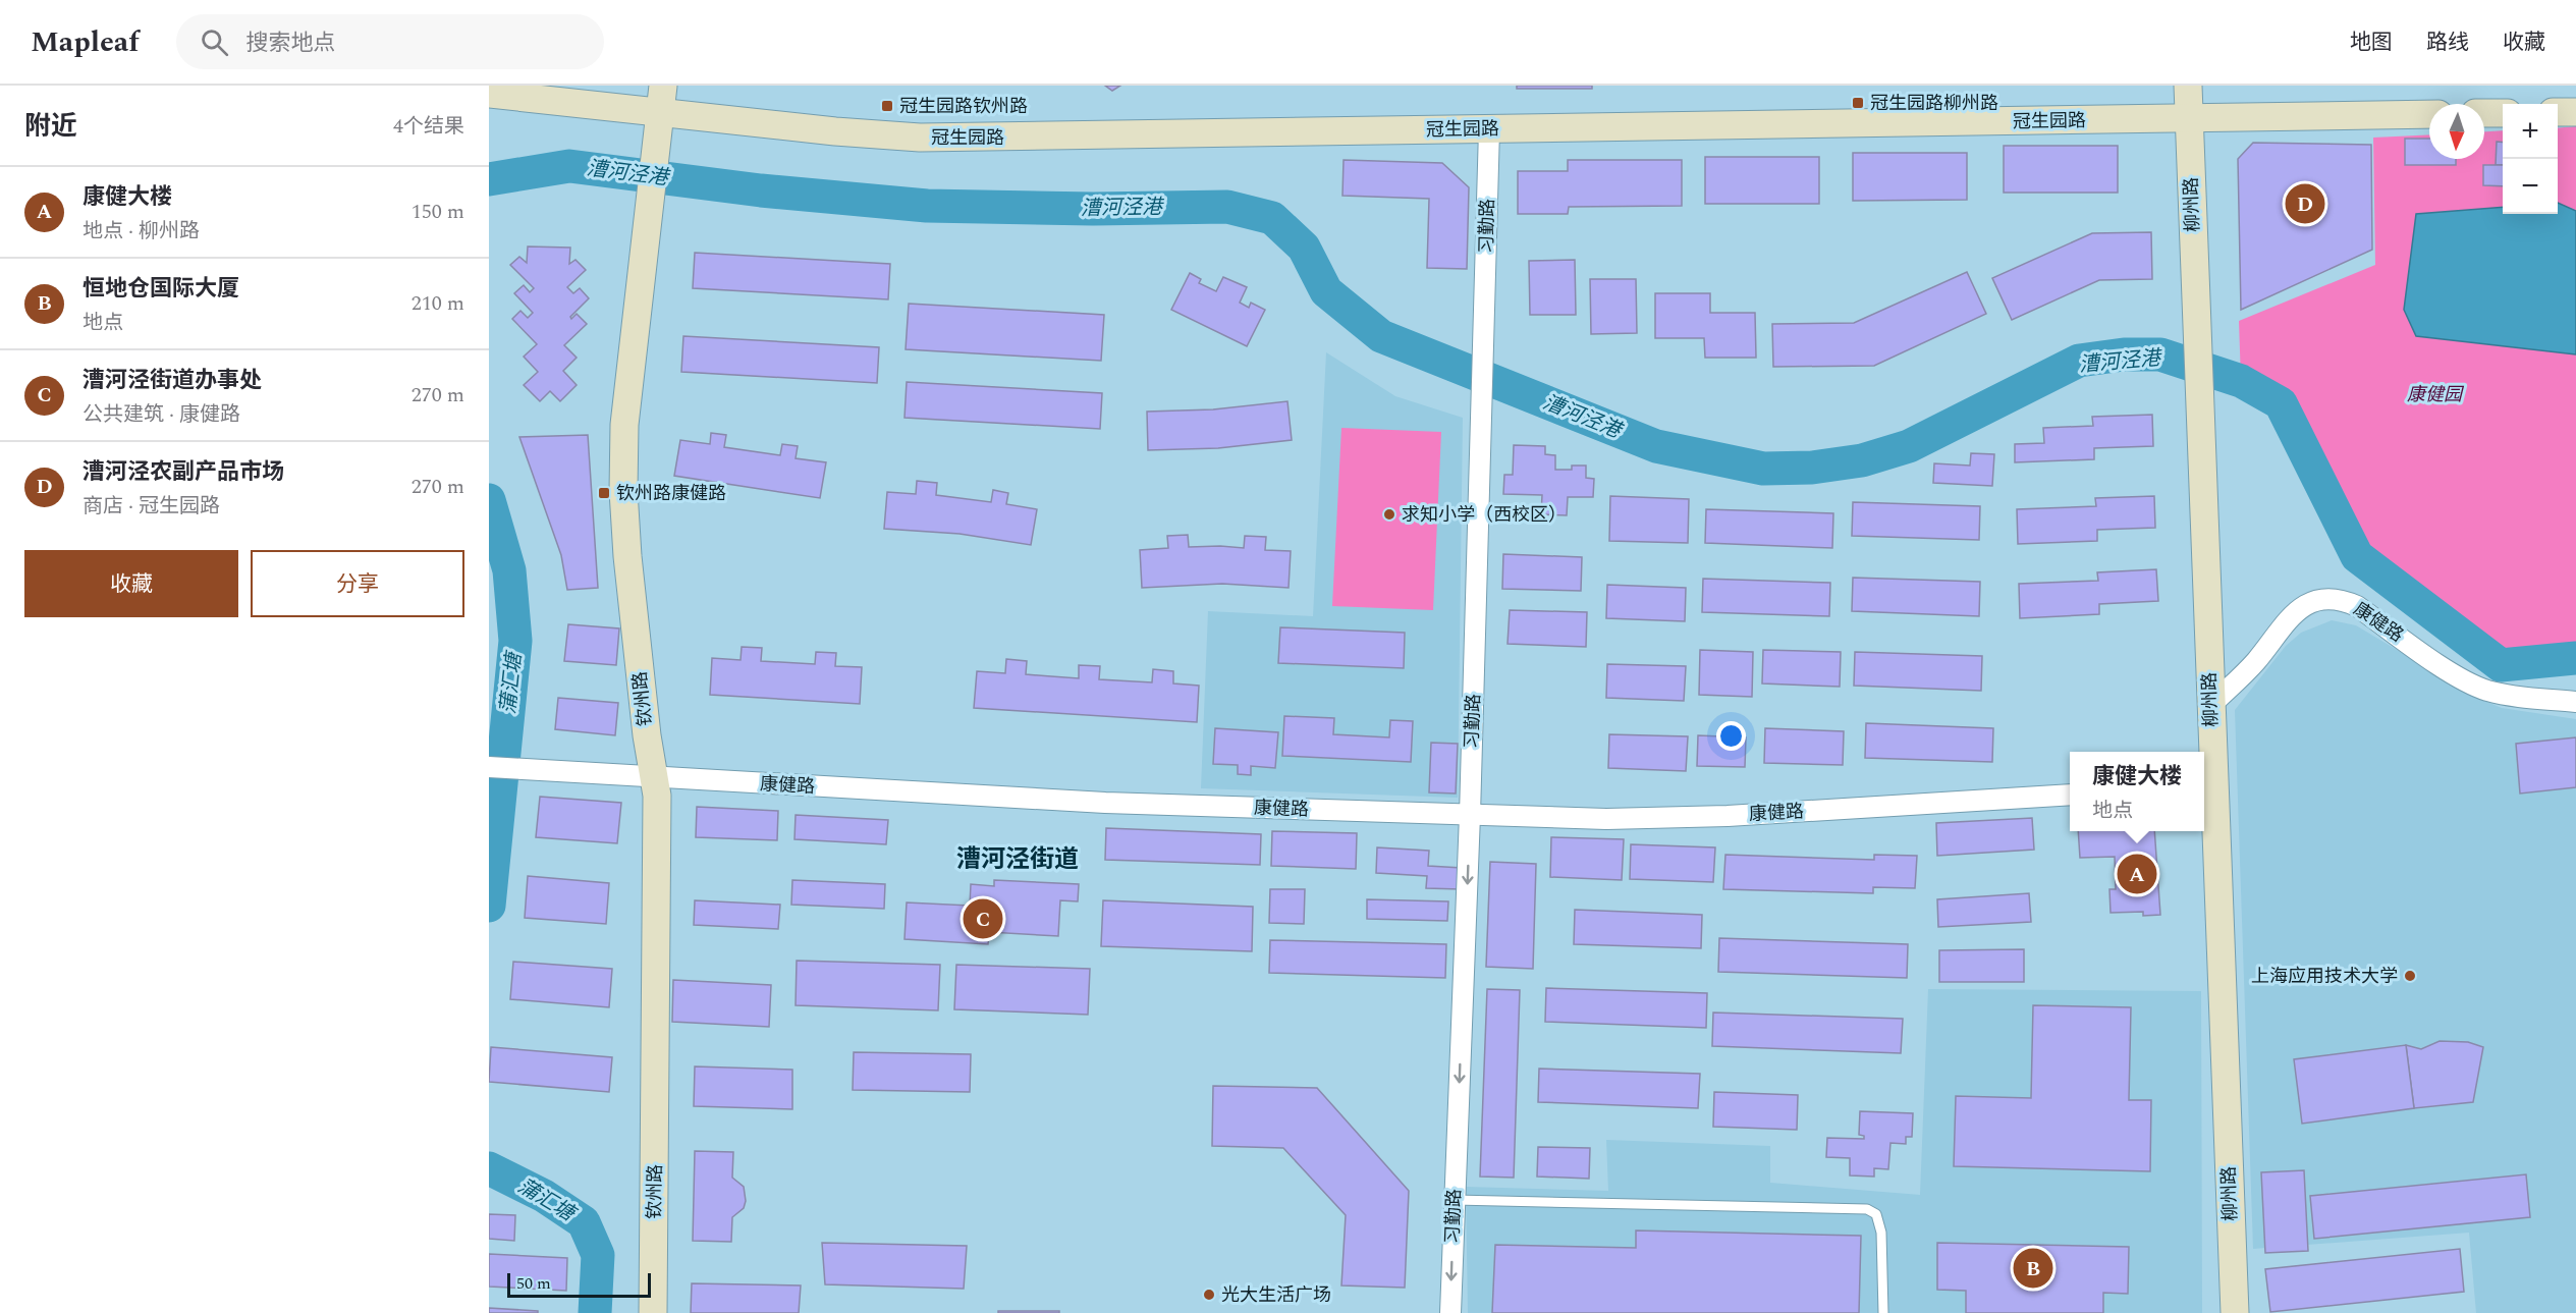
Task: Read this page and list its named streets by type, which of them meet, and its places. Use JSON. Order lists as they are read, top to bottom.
{
  "streets": {
    "street": [
      "冠生园路",
      "柳州路",
      "习勤路",
      "康健路",
      "钦州路"
    ]
  },
  "crossings": [
    ["冠生园路", "柳州路"],
    ["冠生园路", "习勤路"],
    ["冠生园路", "钦州路"],
    ["柳州路", "康健路"],
    ["习勤路", "康健路"],
    ["康健路", "钦州路"]
  ],
  "one_way": ["习勤路"],
  "districts": ["漕河泾街道"],
  "water": ["漕河泾港", "蒲汇塘"],
  "parks": ["康健园"],
  "places": {
    "transit": ["冠生园路柳州路", "冠生园路钦州路", "钦州路康健路"],
    "other": ["求知小学（西校区）", "上海应用技术大学", "光大生活广场"]
  },
  "scale_bar": "50 m",
  "north": "bottom",
  "page": {
    "header": "Mapleaf",
    "search": "搜索地点",
    "nav": ["地图", "路线", "收藏"],
    "heading": ["附近", "4个结果"],
    "map_buttons": ["+", "−"],
    "list": [
      {
        "mark": "A",
        "name": "康健大楼",
        "note": "地点 · 柳州路",
        "value": "150 m"
      },
      {
        "mark": "B",
        "name": "恒地仓国际大厦",
        "note": "地点",
        "value": "210 m"
      },
      {
        "mark": "C",
        "name": "漕河泾街道办事处",
        "note": "公共建筑 · 康健路",
        "value": "270 m"
      },
      {
        "mark": "D",
        "name": "漕河泾农副产品市场",
        "note": "商店 · 冠生园路",
        "value": "270 m"
      }
    ],
    "pins": [
      "D",
      "A",
      "C",
      "B"
    ],
    "buttons": ["收藏", "分享"],
    "popup": ["康健大楼", "地点"],
    "scale": "50 m"
  }
}
